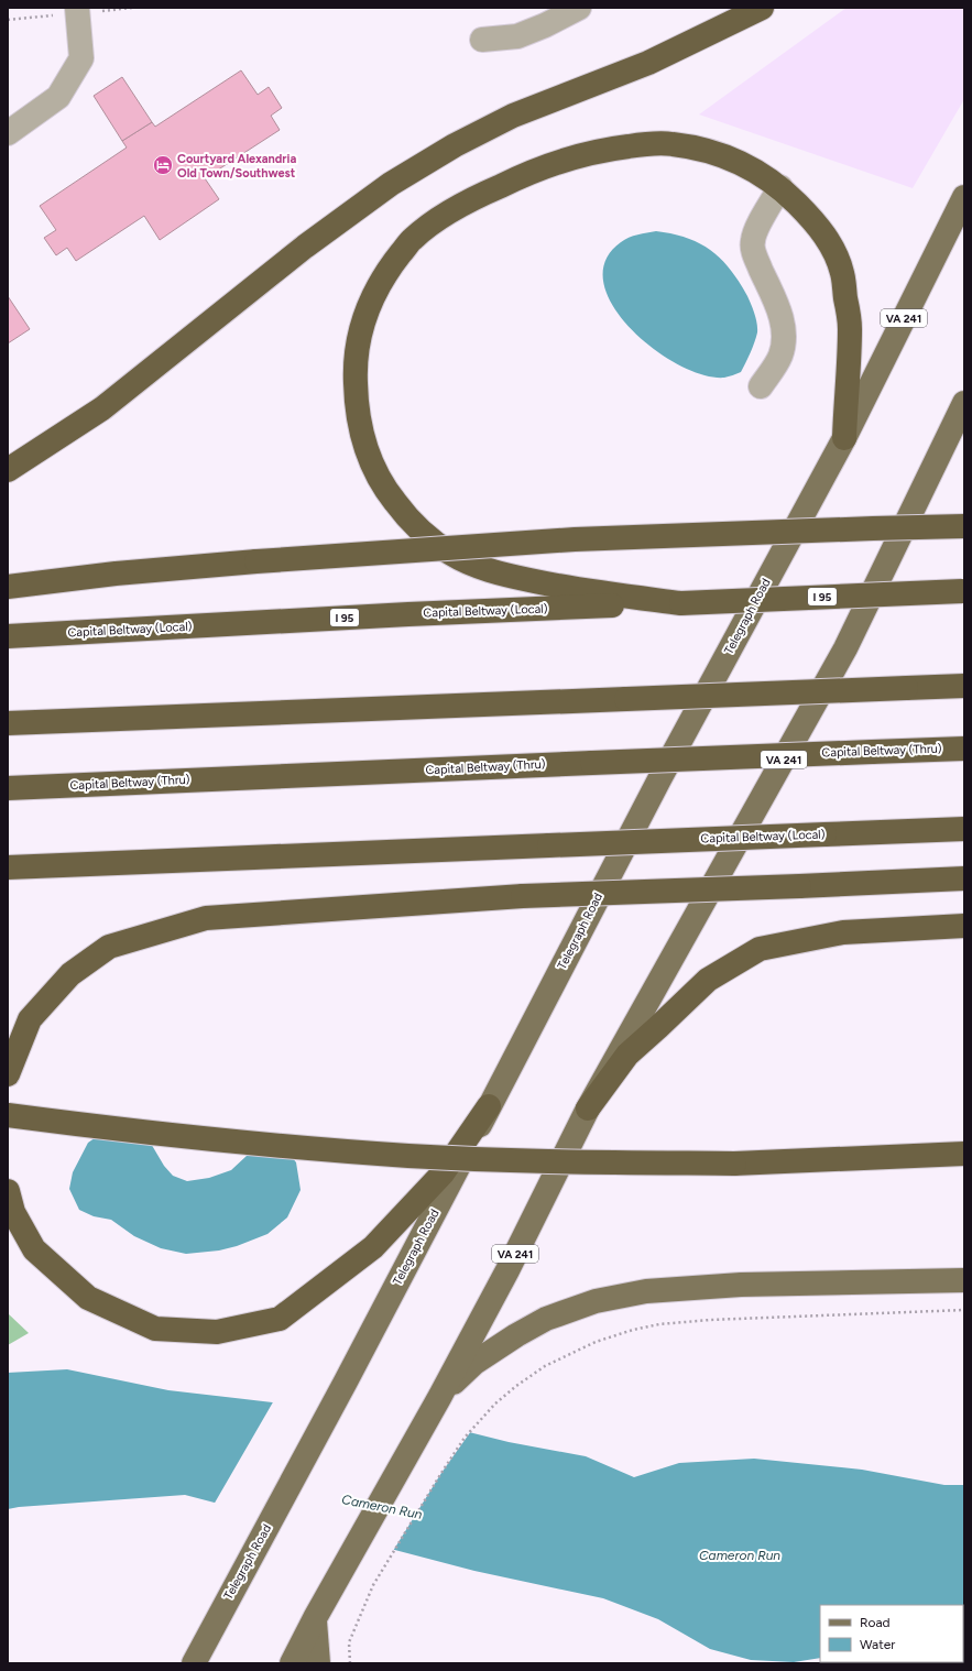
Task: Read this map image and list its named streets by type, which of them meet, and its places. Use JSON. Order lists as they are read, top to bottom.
{
  "streets": {
    "highway": ["I 95", "Capital Beltway (Local)", "Capital Beltway (Thru)"],
    "main road": ["VA 241", "Telegraph Road"]
  },
  "water": ["Cameron Run"],
  "places": {
    "hotel": ["Courtyard Alexandria Old Town/Southwest"]
  },
  "legend": ["Road", "Water"]
}
